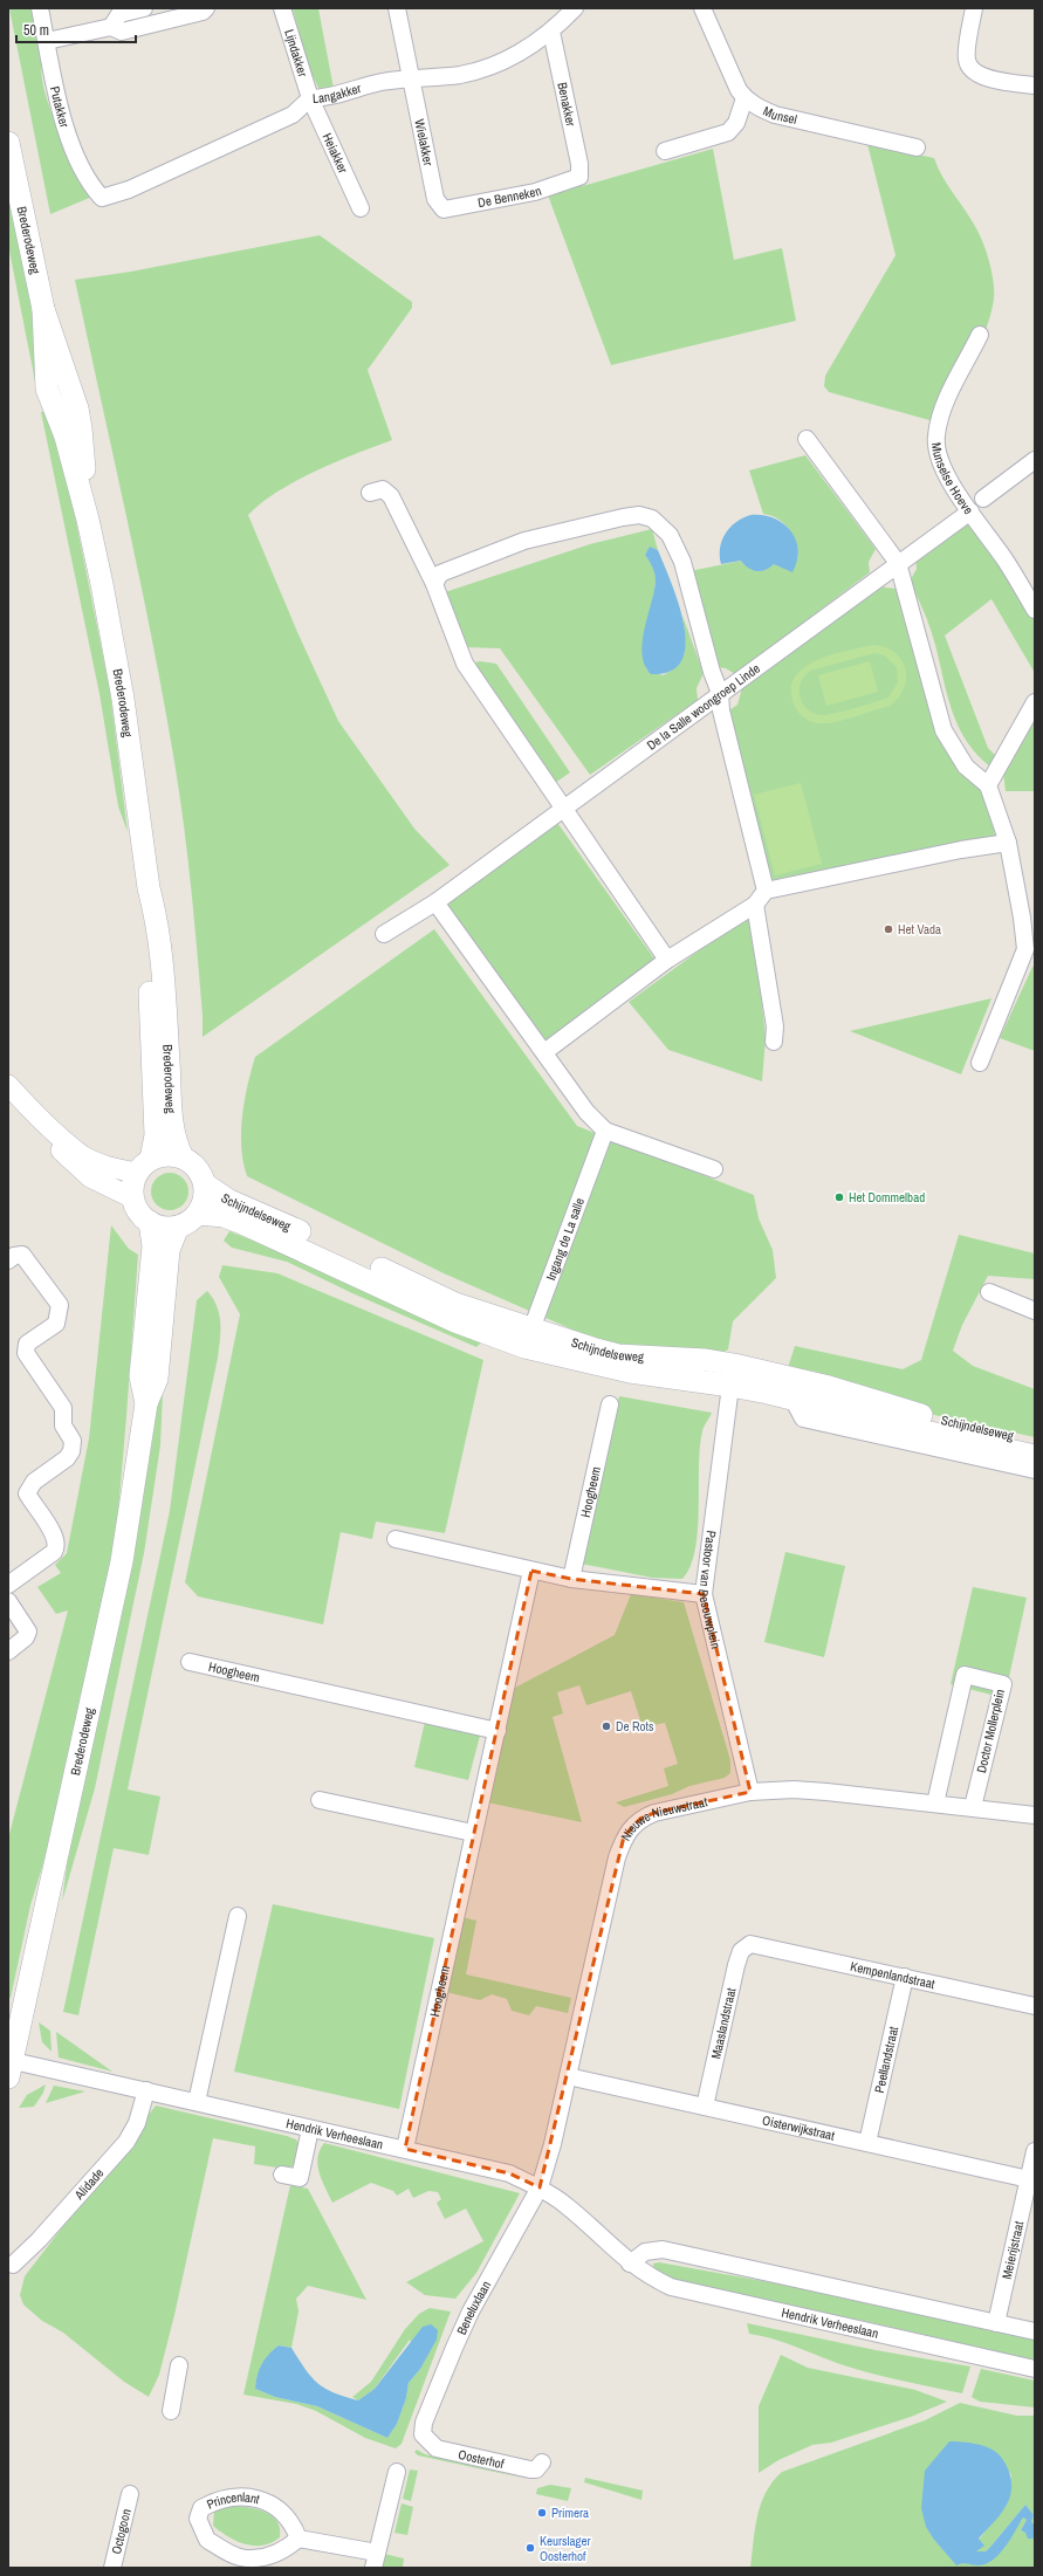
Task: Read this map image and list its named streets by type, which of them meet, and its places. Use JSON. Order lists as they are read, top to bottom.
{
  "streets": {
    "main road": ["Brederodeweg", "Schijndelseweg"],
    "street": [
      "Lijndakker",
      "Langakker",
      "Benakker",
      "Putakker",
      "Munsel",
      "Wielakker",
      "Heiakker",
      "De Benneken",
      "Munselse Hoeve",
      "De la Salle woongroep Linde",
      "Ingang de La salle",
      "Hoogheem",
      "Pastoor van Besouwplein",
      "Doctor Mollerplein",
      "Nieuwe Nieuwstraat",
      "Kempenlandstraat",
      "Maaslandstraat",
      "Peellandstraat",
      "Oisterwijkstraat",
      "Hendrik Verheeslaan",
      "Alidade",
      "Meierijstraat",
      "Beneluxlaan",
      "Oosterhof",
      "Princenlant",
      "Octogoon"
    ]
  },
  "crossings": [
    ["Lijndakker", "Langakker"],
    ["Lijndakker", "Heiakker"],
    ["Langakker", "Benakker"],
    ["Langakker", "Putakker"],
    ["Langakker", "Wielakker"],
    ["Langakker", "Heiakker"],
    ["Benakker", "De Benneken"],
    ["Wielakker", "De Benneken"],
    ["Brederodeweg", "Schijndelseweg"],
    ["Brederodeweg", "Hendrik Verheeslaan"],
    ["Munselse Hoeve", "De la Salle woongroep Linde"],
    ["Schijndelseweg", "Ingang de La salle"],
    ["Schijndelseweg", "Pastoor van Besouwplein"],
    ["Hoogheem", "Hendrik Verheeslaan"],
    ["Pastoor van Besouwplein", "Nieuwe Nieuwstraat"],
    ["Doctor Mollerplein", "Nieuwe Nieuwstraat"],
    ["Nieuwe Nieuwstraat", "Oisterwijkstraat"],
    ["Nieuwe Nieuwstraat", "Hendrik Verheeslaan"],
    ["Nieuwe Nieuwstraat", "Beneluxlaan"],
    ["Kempenlandstraat", "Maaslandstraat"],
    ["Kempenlandstraat", "Peellandstraat"],
    ["Maaslandstraat", "Oisterwijkstraat"],
    ["Peellandstraat", "Oisterwijkstraat"],
    ["Oisterwijkstraat", "Meierijstraat"],
    ["Hendrik Verheeslaan", "Alidade"],
    ["Hendrik Verheeslaan", "Beneluxlaan"],
    ["Beneluxlaan", "Oosterhof"]
  ],
  "places": [
    "Het Vada",
    "Het Dommelbad",
    "De Rots",
    "Primera",
    "Keurslager Oosterhof"
  ],
  "scale_bar": "50 m"
}
